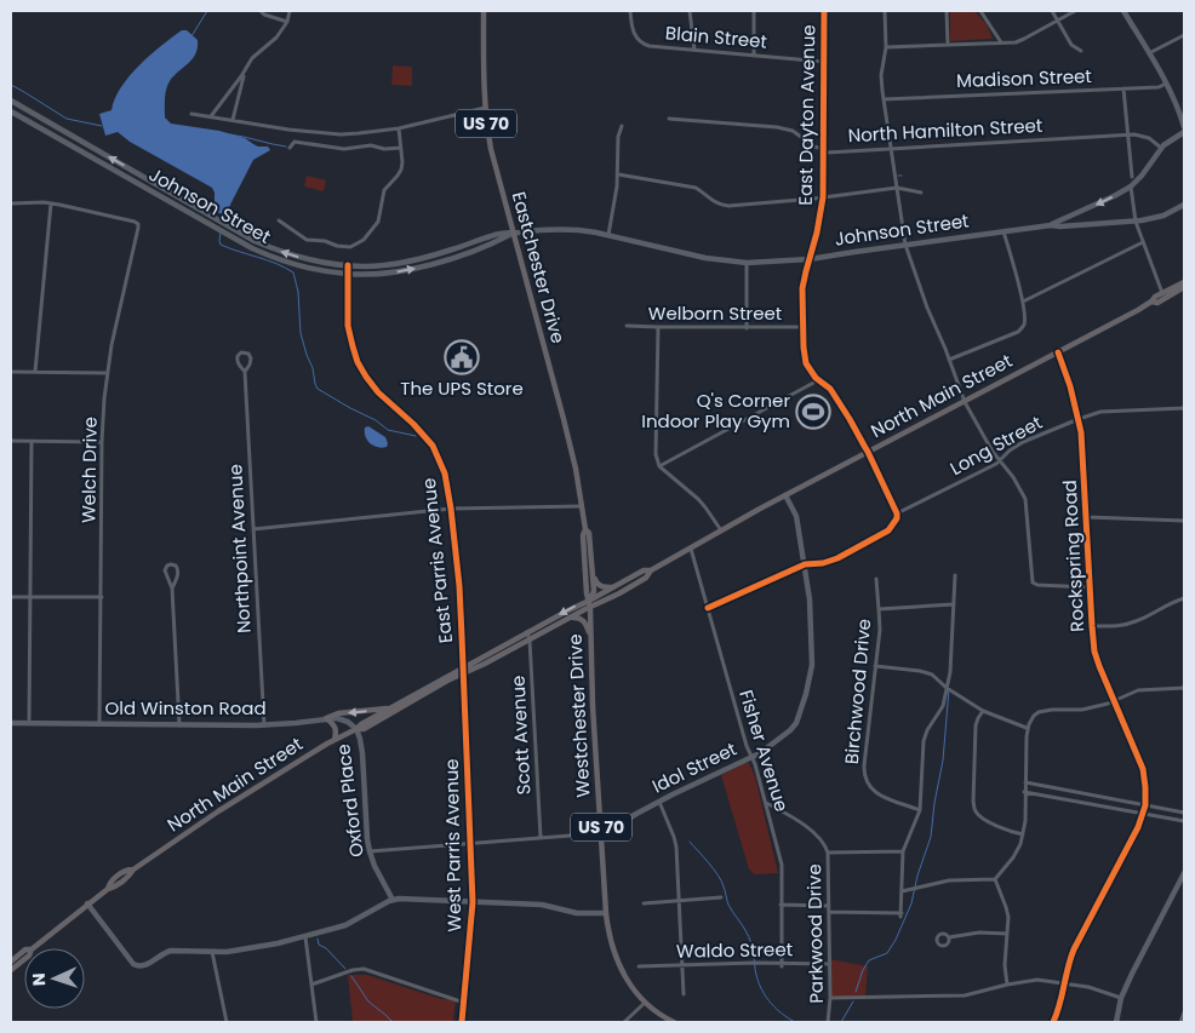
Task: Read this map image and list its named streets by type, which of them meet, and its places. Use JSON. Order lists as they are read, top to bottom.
{
  "streets": {
    "main road": [
      "US 70",
      "Eastchester Drive",
      "North Main Street",
      "Westchester Drive"
    ],
    "street": [
      "Blain Street",
      "Madison Street",
      "East Dayton Avenue",
      "North Hamilton Street",
      "Johnson Street",
      "Welborn Street",
      "Long Street",
      "Welch Drive",
      "Northpoint Avenue",
      "Rockspring Road",
      "East Parris Avenue",
      "Birchwood Drive",
      "Old Winston Road",
      "Scott Avenue",
      "Fisher Avenue",
      "Idol Street",
      "Oxford Place",
      "West Parris Avenue",
      "Parkwood Drive",
      "Waldo Street"
    ]
  },
  "crossings": [
    ["Blain Street", "East Dayton Avenue"],
    ["East Dayton Avenue", "North Hamilton Street"],
    ["East Dayton Avenue", "Johnson Street"],
    ["East Dayton Avenue", "Welborn Street"],
    ["East Dayton Avenue", "North Main Street"],
    ["East Dayton Avenue", "Long Street"],
    ["Johnson Street", "Eastchester Drive"],
    ["Johnson Street", "East Parris Avenue"],
    ["Eastchester Drive", "North Main Street"],
    ["Eastchester Drive", "Westchester Drive"],
    ["North Main Street", "Rockspring Road"],
    ["North Main Street", "East Parris Avenue"],
    ["North Main Street", "Old Winston Road"],
    ["North Main Street", "Westchester Drive"],
    ["North Main Street", "Scott Avenue"],
    ["North Main Street", "Fisher Avenue"],
    ["North Main Street", "Idol Street"],
    ["North Main Street", "Oxford Place"],
    ["North Main Street", "West Parris Avenue"],
    ["Long Street", "Rockspring Road"],
    ["Welch Drive", "Old Winston Road"],
    ["Northpoint Avenue", "Old Winston Road"],
    ["East Parris Avenue", "West Parris Avenue"],
    ["Old Winston Road", "Oxford Place"],
    ["Westchester Drive", "Idol Street"],
    ["Scott Avenue", "Idol Street"],
    ["Fisher Avenue", "Idol Street"],
    ["Fisher Avenue", "Parkwood Drive"],
    ["Fisher Avenue", "Waldo Street"],
    ["Idol Street", "Oxford Place"],
    ["Idol Street", "West Parris Avenue"],
    ["Parkwood Drive", "Waldo Street"]
  ],
  "places": {
    "public building": ["The UPS Store"],
    "sports": ["Q's Corner Indoor Play Gym"]
  },
  "north": "left"
}
